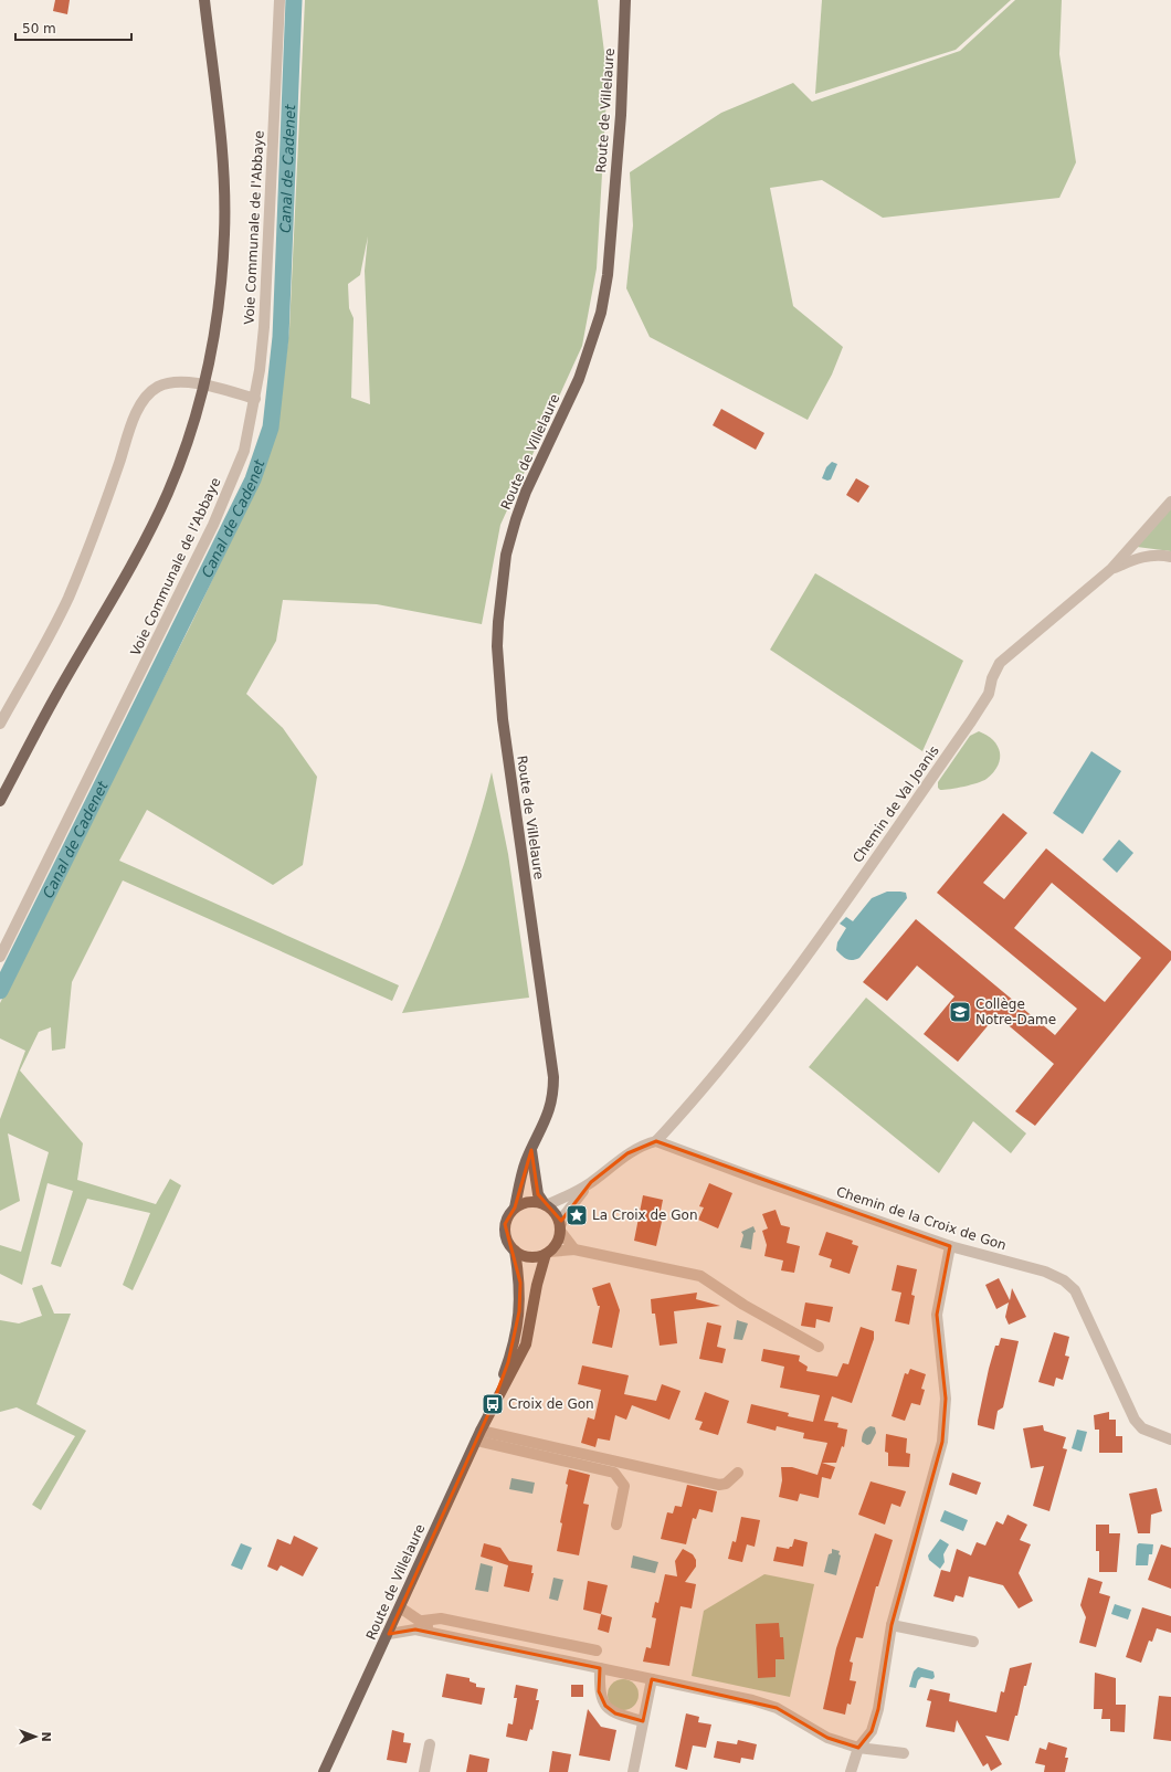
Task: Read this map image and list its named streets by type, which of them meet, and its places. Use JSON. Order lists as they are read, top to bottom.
{
  "streets": {
    "main road": ["Route de Villelaure"],
    "street": ["Voie Communale de l'Abbaye", "Chemin de Val Joanis", "Chemin de la Croix de Gon"]
  },
  "crossings": [
    ["Chemin de Val Joanis", "Chemin de la Croix de Gon"]
  ],
  "water": ["Canal de Cadenet"],
  "places": {
    "school or university": ["Collège Notre-Dame"],
    "place": ["La Croix de Gon"],
    "bus stop": ["Croix de Gon"]
  },
  "scale_bar": "50 m",
  "north": "right"
}
